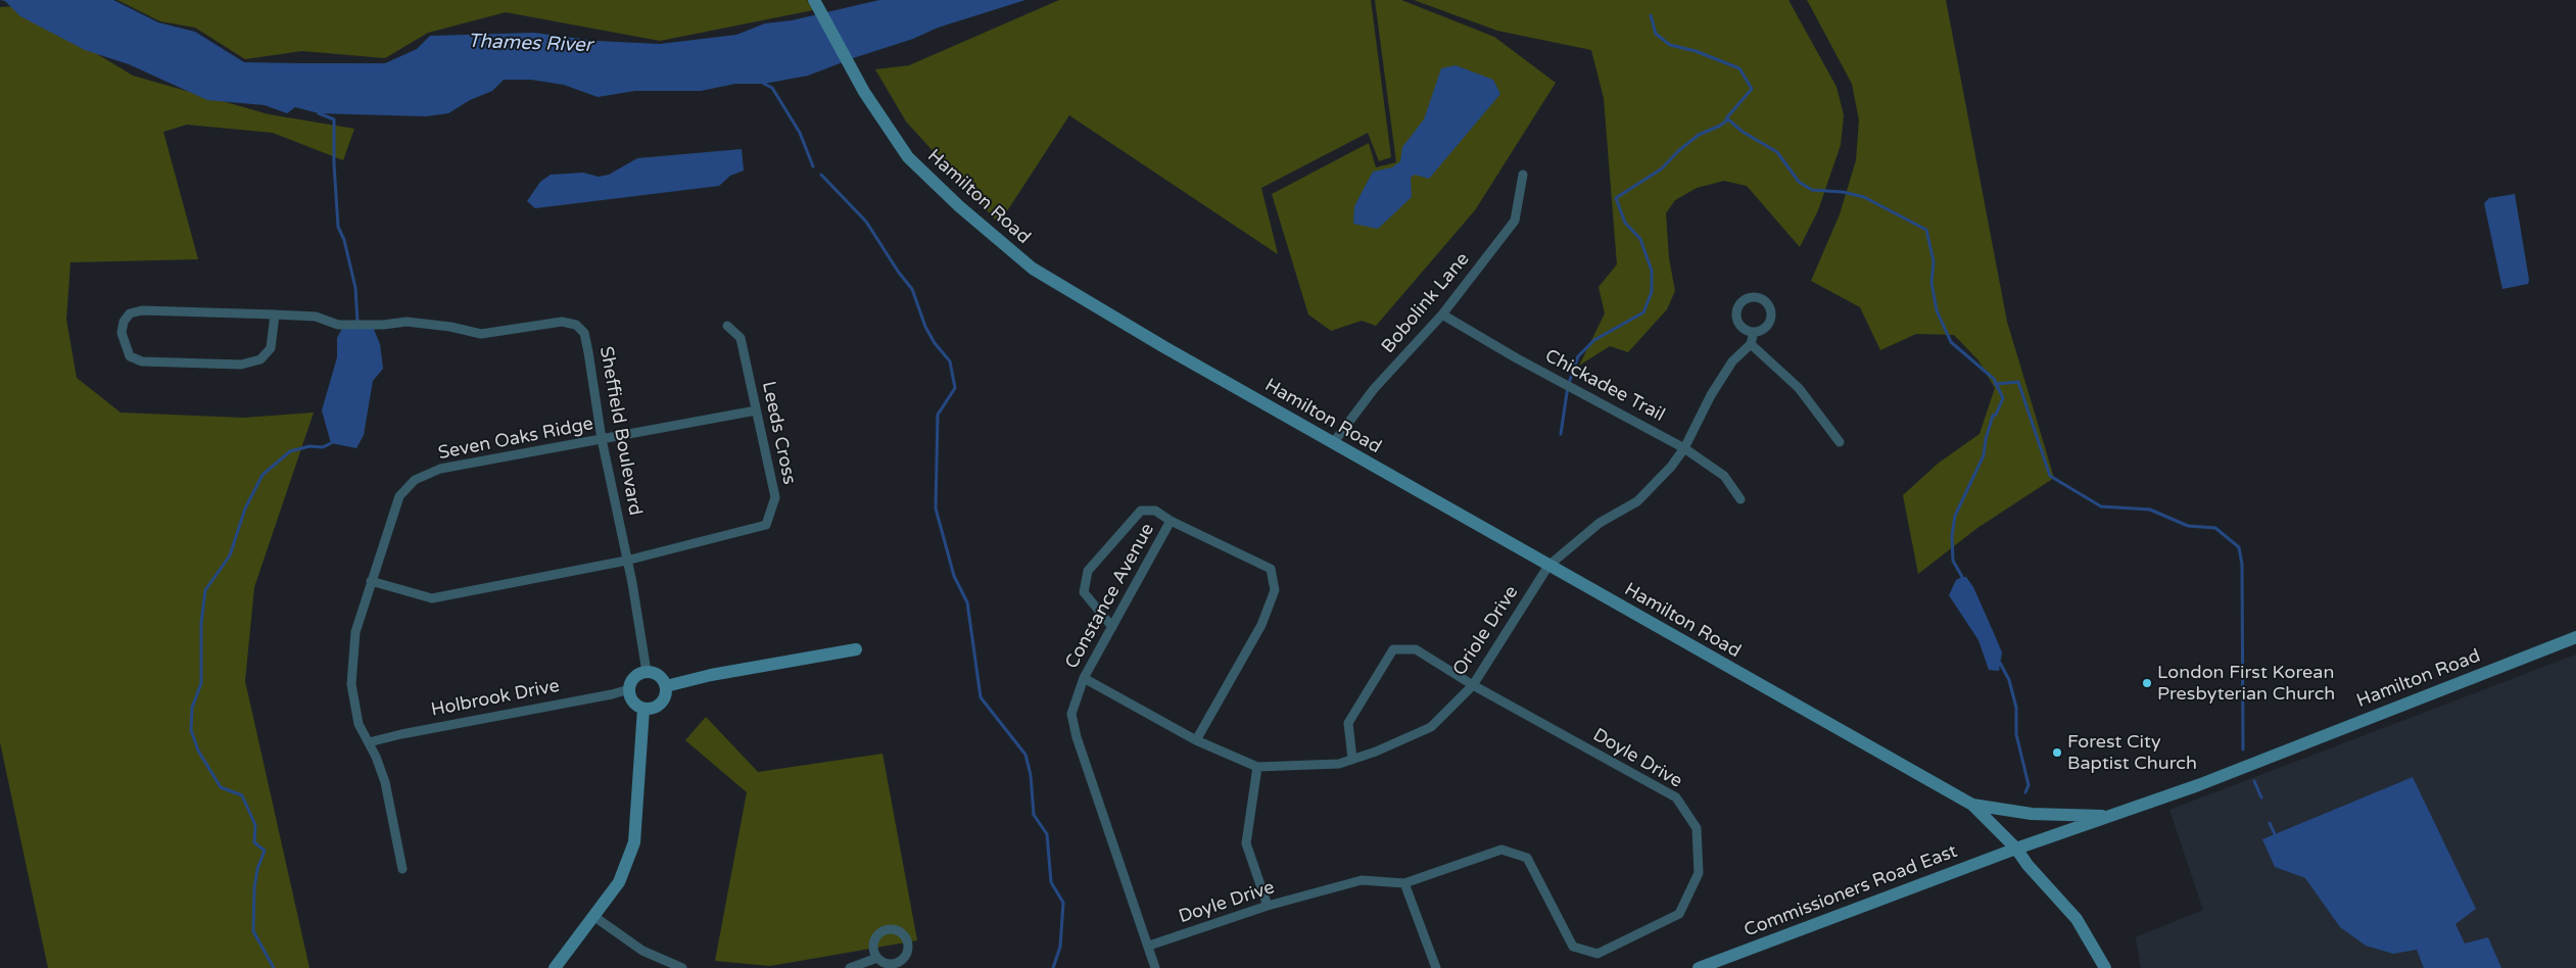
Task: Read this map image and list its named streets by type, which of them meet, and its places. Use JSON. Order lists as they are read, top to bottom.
{
  "streets": {
    "main road": ["Hamilton Road", "Commissioners Road East"],
    "street": [
      "Bobolink Lane",
      "Chickadee Trail",
      "Sheffield Boulevard",
      "Leeds Cross",
      "Seven Oaks Ridge",
      "Constance Avenue",
      "Oriole Drive",
      "Holbrook Drive",
      "Doyle Drive"
    ]
  },
  "crossings": [
    ["Hamilton Road", "Bobolink Lane"],
    ["Hamilton Road", "Oriole Drive"],
    ["Hamilton Road", "Commissioners Road East"],
    ["Bobolink Lane", "Chickadee Trail"],
    ["Chickadee Trail", "Oriole Drive"],
    ["Sheffield Boulevard", "Leeds Cross"],
    ["Sheffield Boulevard", "Seven Oaks Ridge"],
    ["Sheffield Boulevard", "Holbrook Drive"],
    ["Leeds Cross", "Seven Oaks Ridge"],
    ["Seven Oaks Ridge", "Holbrook Drive"],
    ["Constance Avenue", "Oriole Drive"],
    ["Constance Avenue", "Doyle Drive"],
    ["Oriole Drive", "Doyle Drive"]
  ],
  "water": ["Thames River"],
  "places": ["London First Korean Presbyterian Church", "Forest City Baptist Church"]
}
